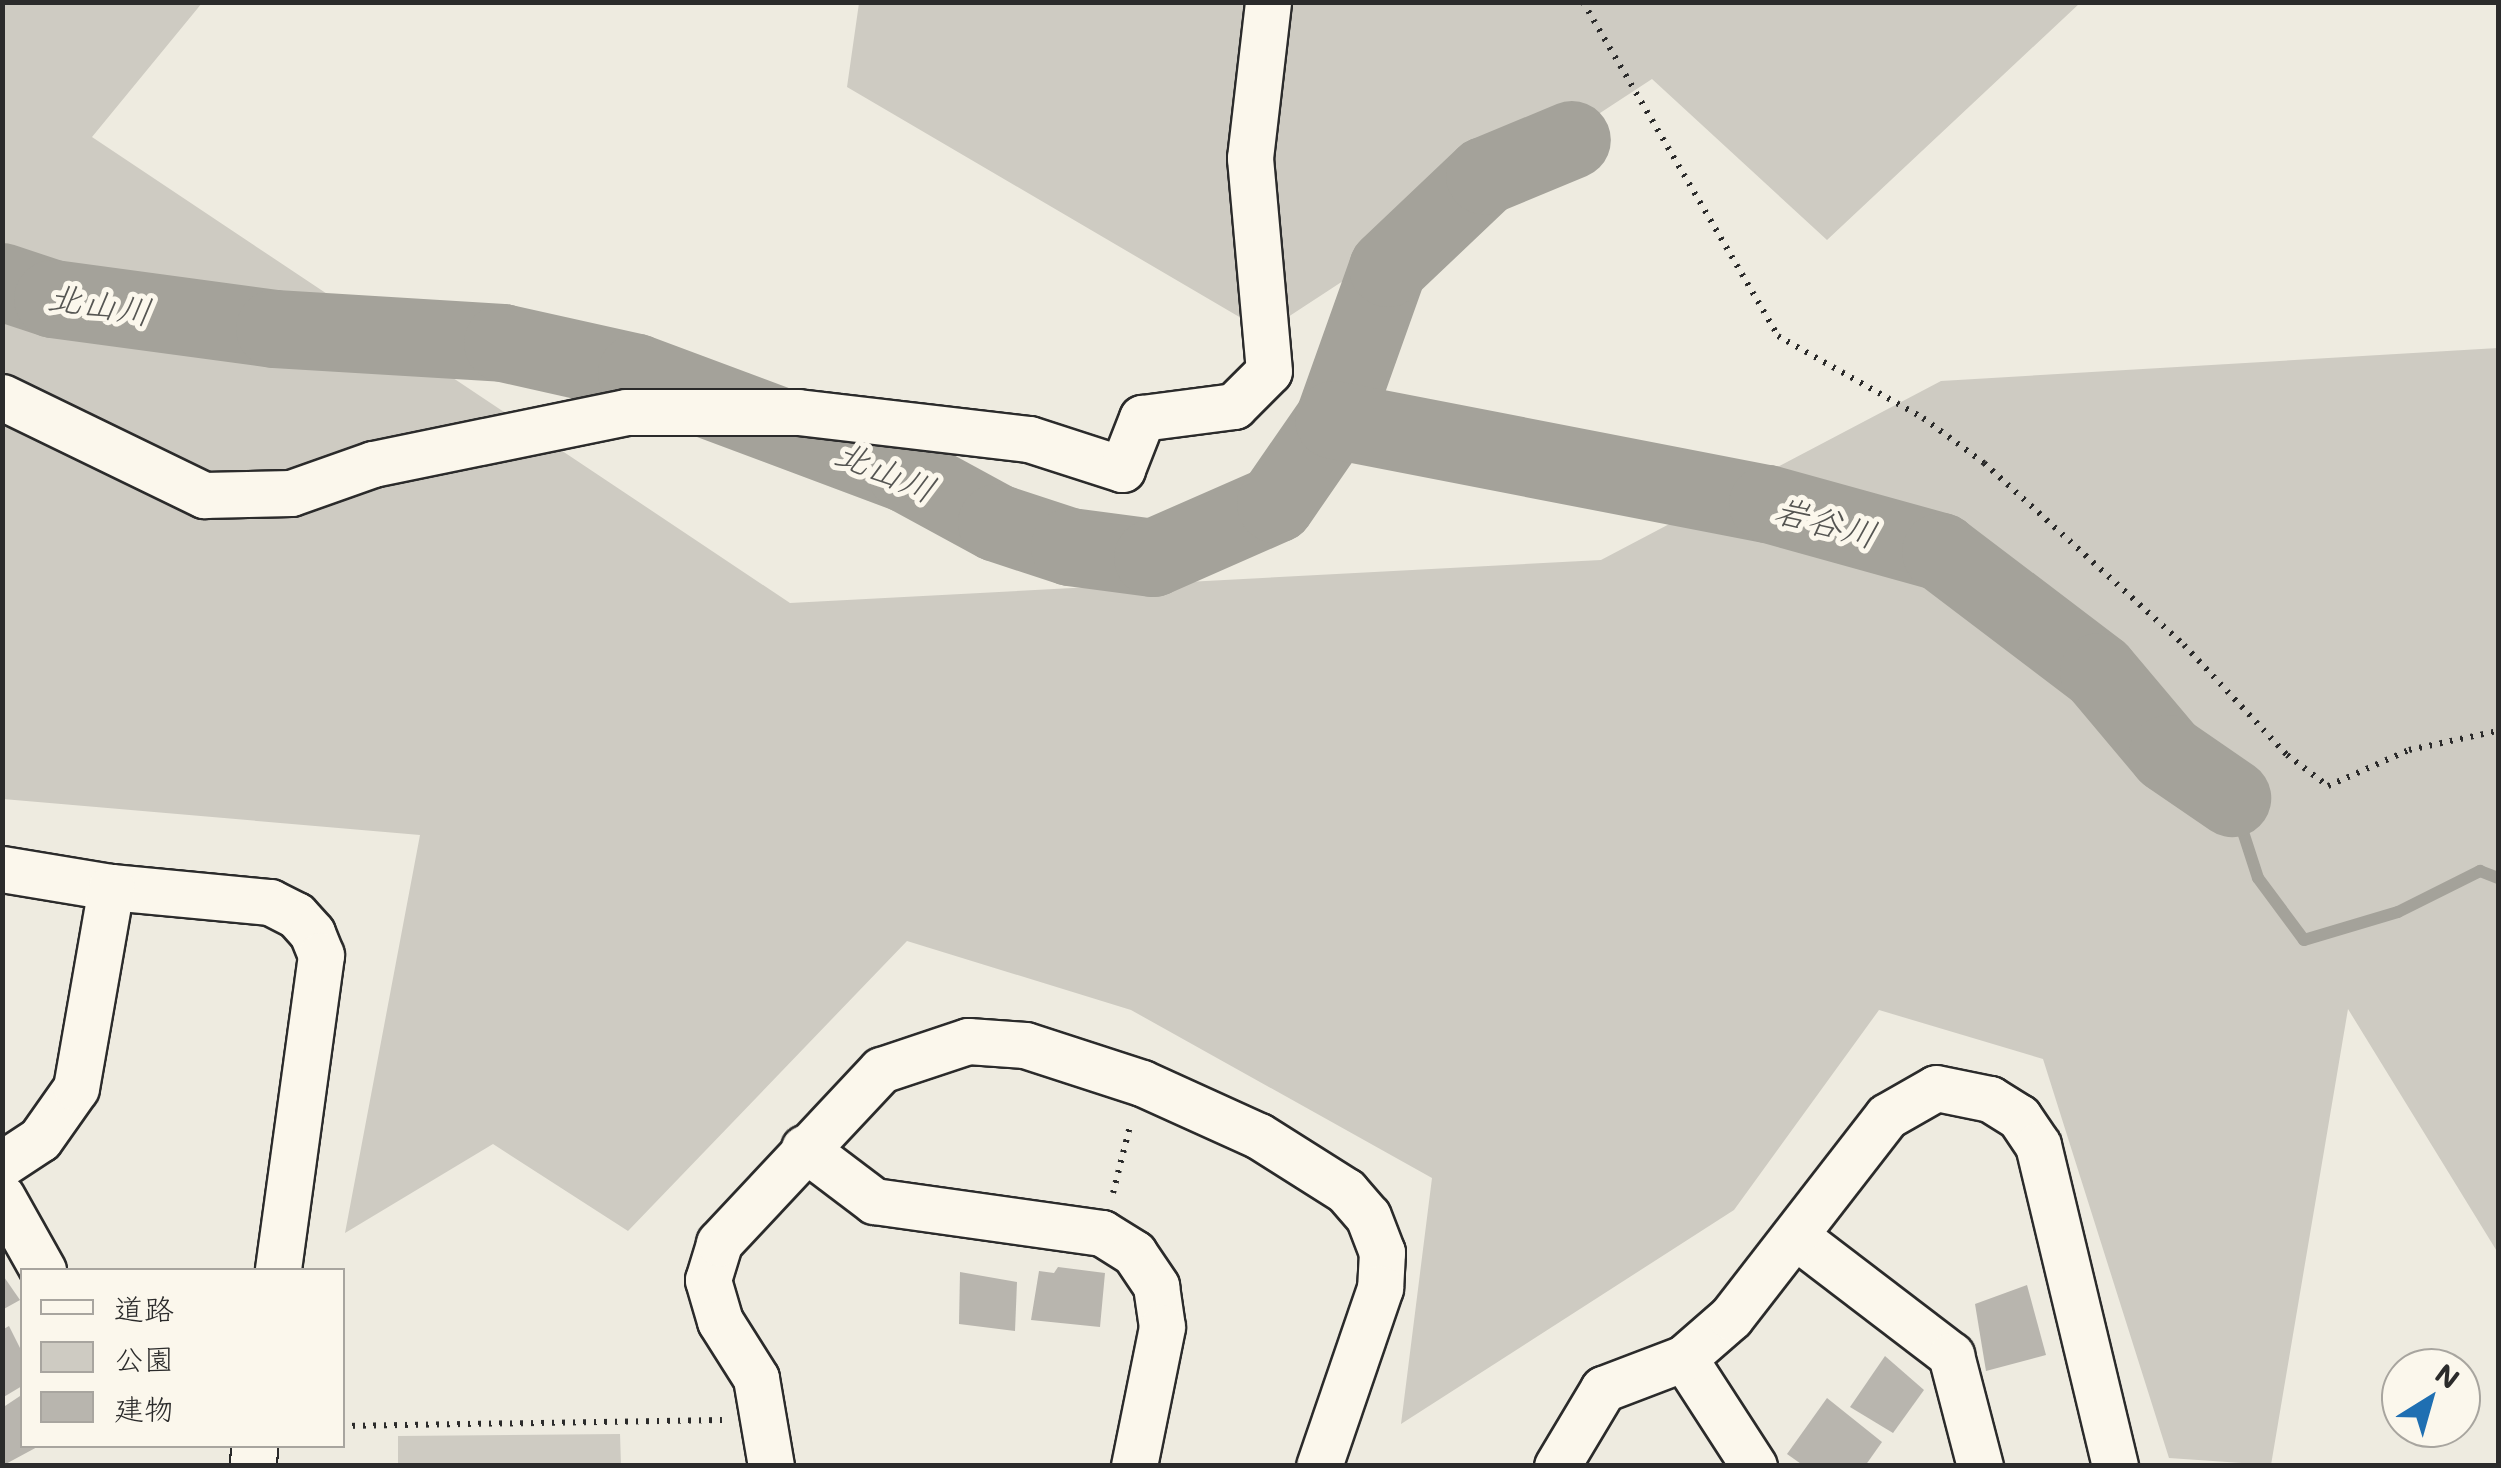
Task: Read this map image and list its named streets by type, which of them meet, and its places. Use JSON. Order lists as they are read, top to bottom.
{
  "water": ["北山川", "岩谷川"],
  "legend": ["道路", "公園", "建物"],
  "north": "top right"
}
